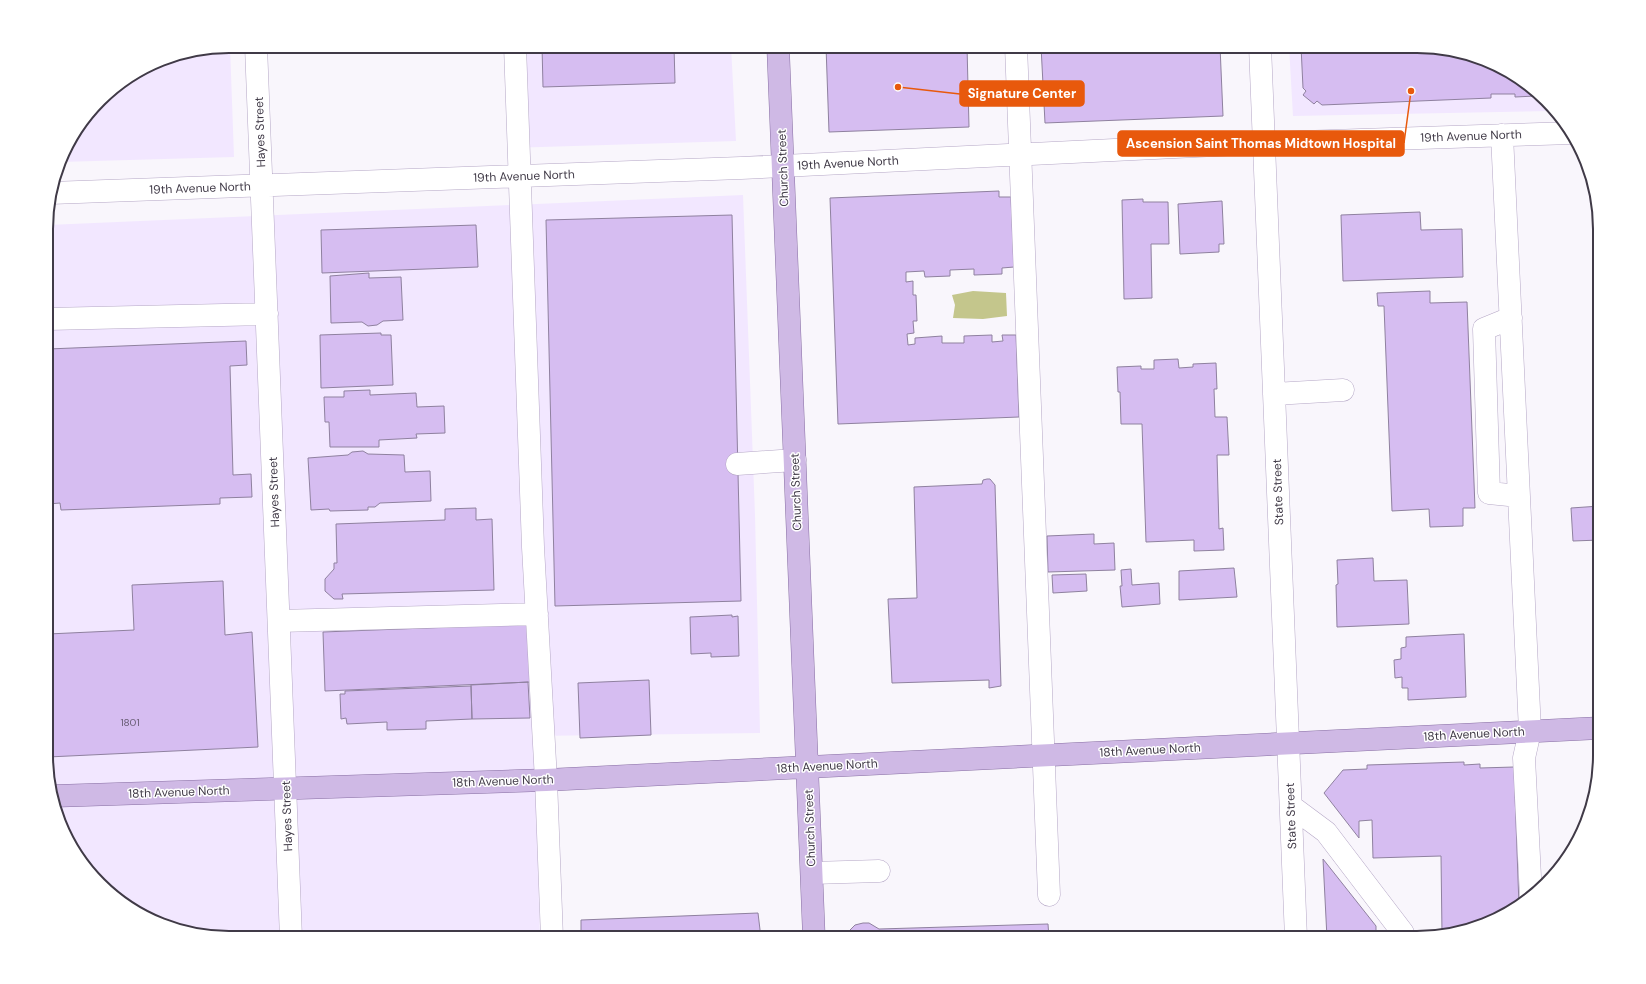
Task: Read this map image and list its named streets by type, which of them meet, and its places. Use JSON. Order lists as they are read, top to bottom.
{
  "streets": {
    "main road": ["Church Street", "18th Avenue North"],
    "street": ["Hayes Street", "19th Avenue North", "State Street"]
  },
  "crossings": [
    ["Hayes Street", "19th Avenue North"],
    ["Hayes Street", "18th Avenue North"],
    ["19th Avenue North", "Church Street"],
    ["19th Avenue North", "State Street"],
    ["Church Street", "18th Avenue North"],
    ["State Street", "18th Avenue North"]
  ],
  "places": ["Signature Center", "Ascension Saint Thomas Midtown Hospital"],
  "house_numbers": ["1801"]
}
